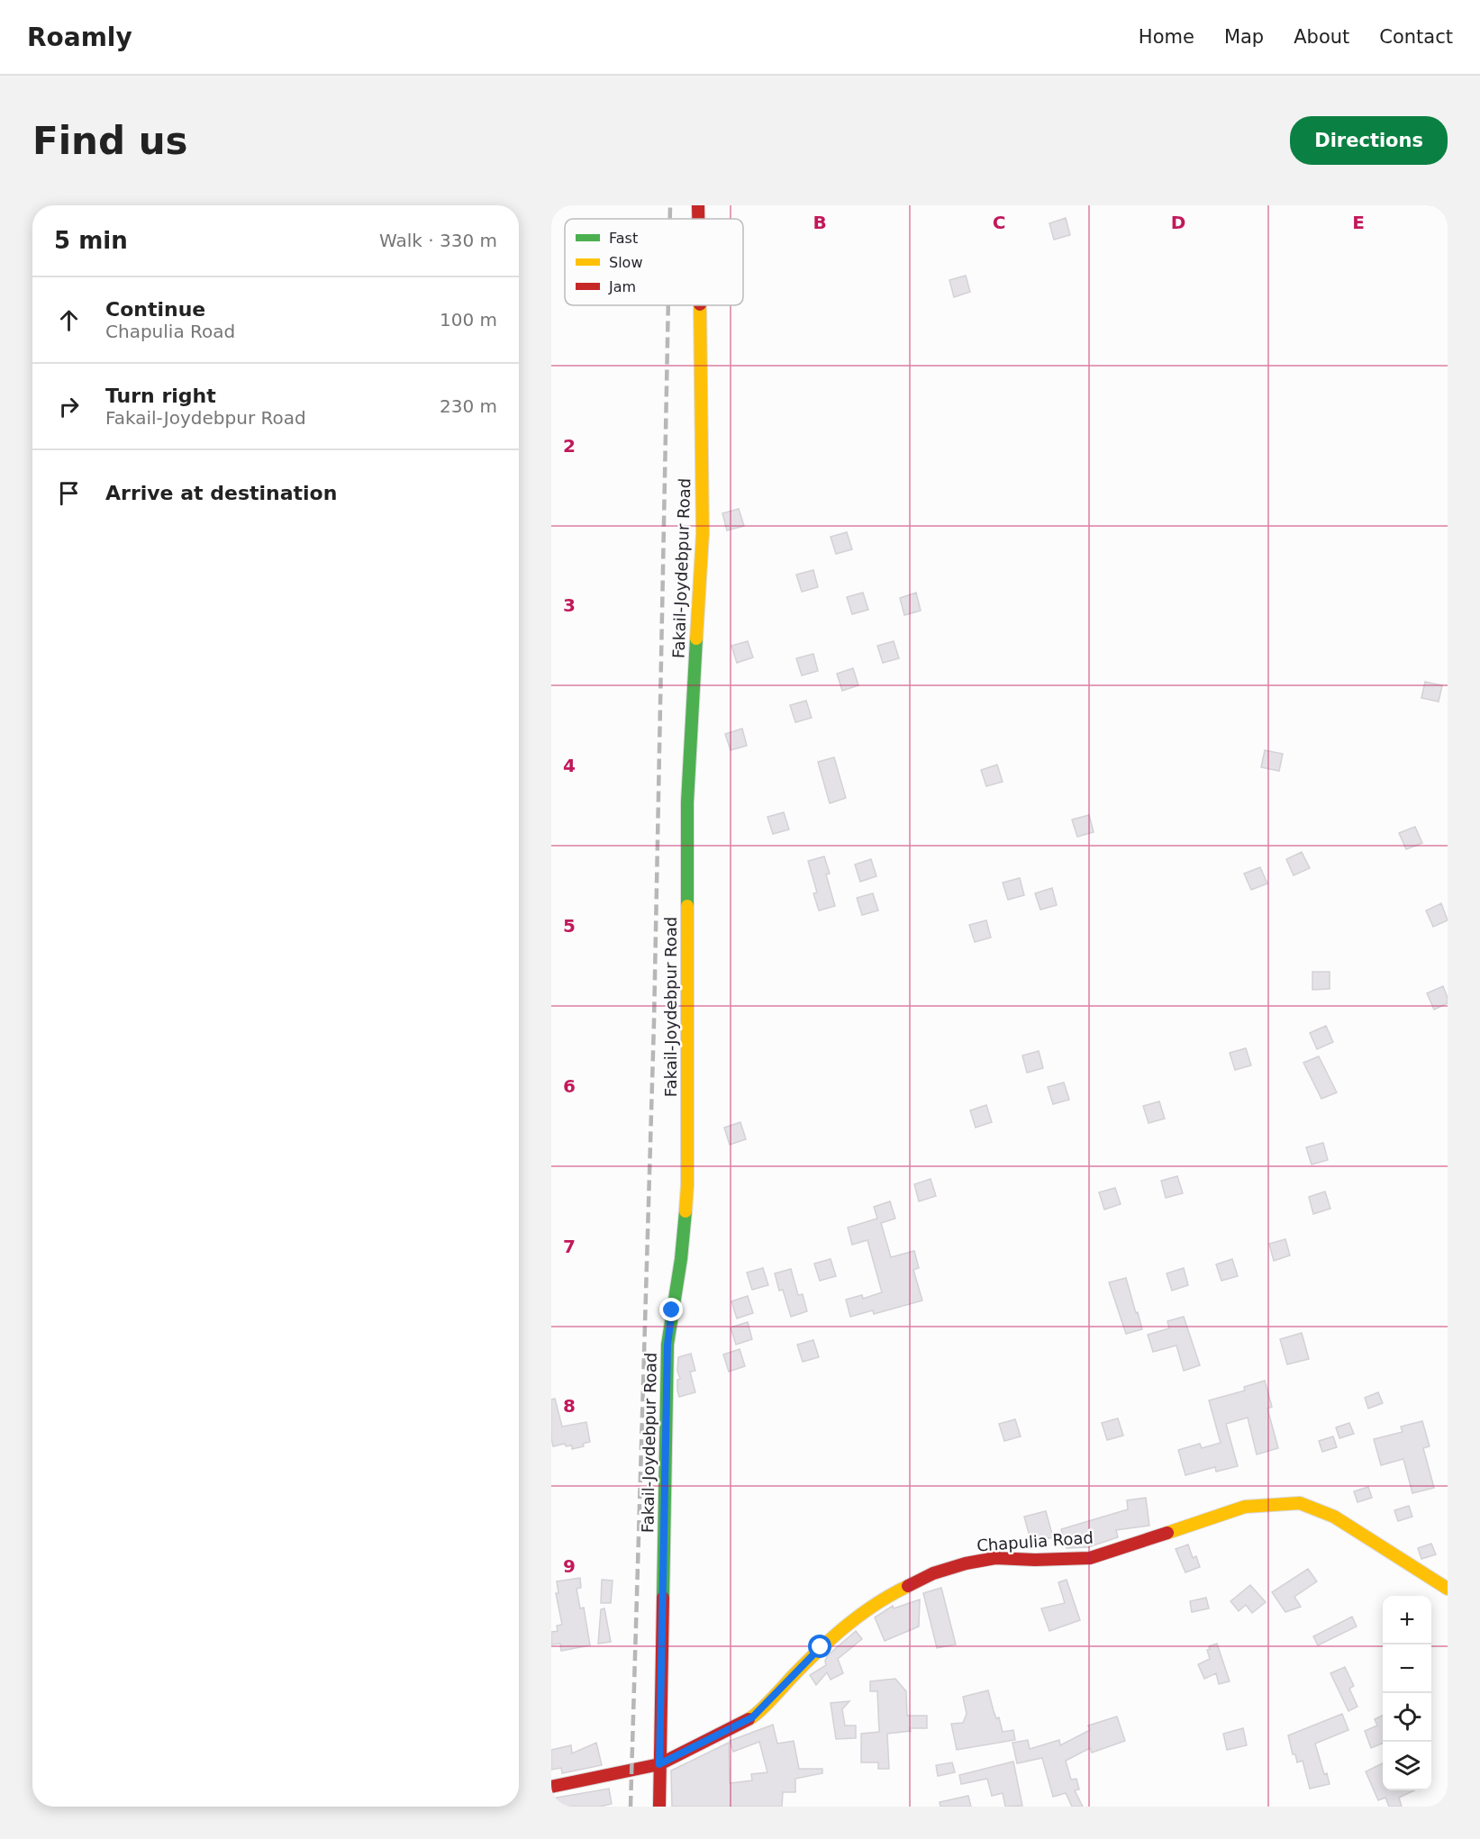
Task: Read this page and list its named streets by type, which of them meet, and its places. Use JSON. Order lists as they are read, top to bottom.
{
  "streets": {
    "street": ["Fakail-Joydebpur Road", "Chapulia Road"]
  },
  "crossings": [
    ["Fakail-Joydebpur Road", "Chapulia Road"]
  ],
  "legend": ["Fast", "Slow", "Jam"],
  "page": {
    "header": "Roamly",
    "nav": [
      "Home",
      "Map",
      "About",
      "Contact"
    ],
    "buttons": "Directions",
    "title": "Find us",
    "heading": ["5 min", "Walk · 330 m"],
    "list": [
      ["Continue", "Chapulia Road", "100 m"],
      ["Turn right", "Fakail-Joydebpur Road", "230 m"],
      "Arrive at destination"
    ],
    "map_buttons": ["+", "−"]
  },
  "grid": {
    "columns": [
      "B",
      "C",
      "D",
      "E"
    ],
    "rows": [
      "2",
      "3",
      "4",
      "5",
      "6",
      "7",
      "8",
      "9"
    ]
  }
}
